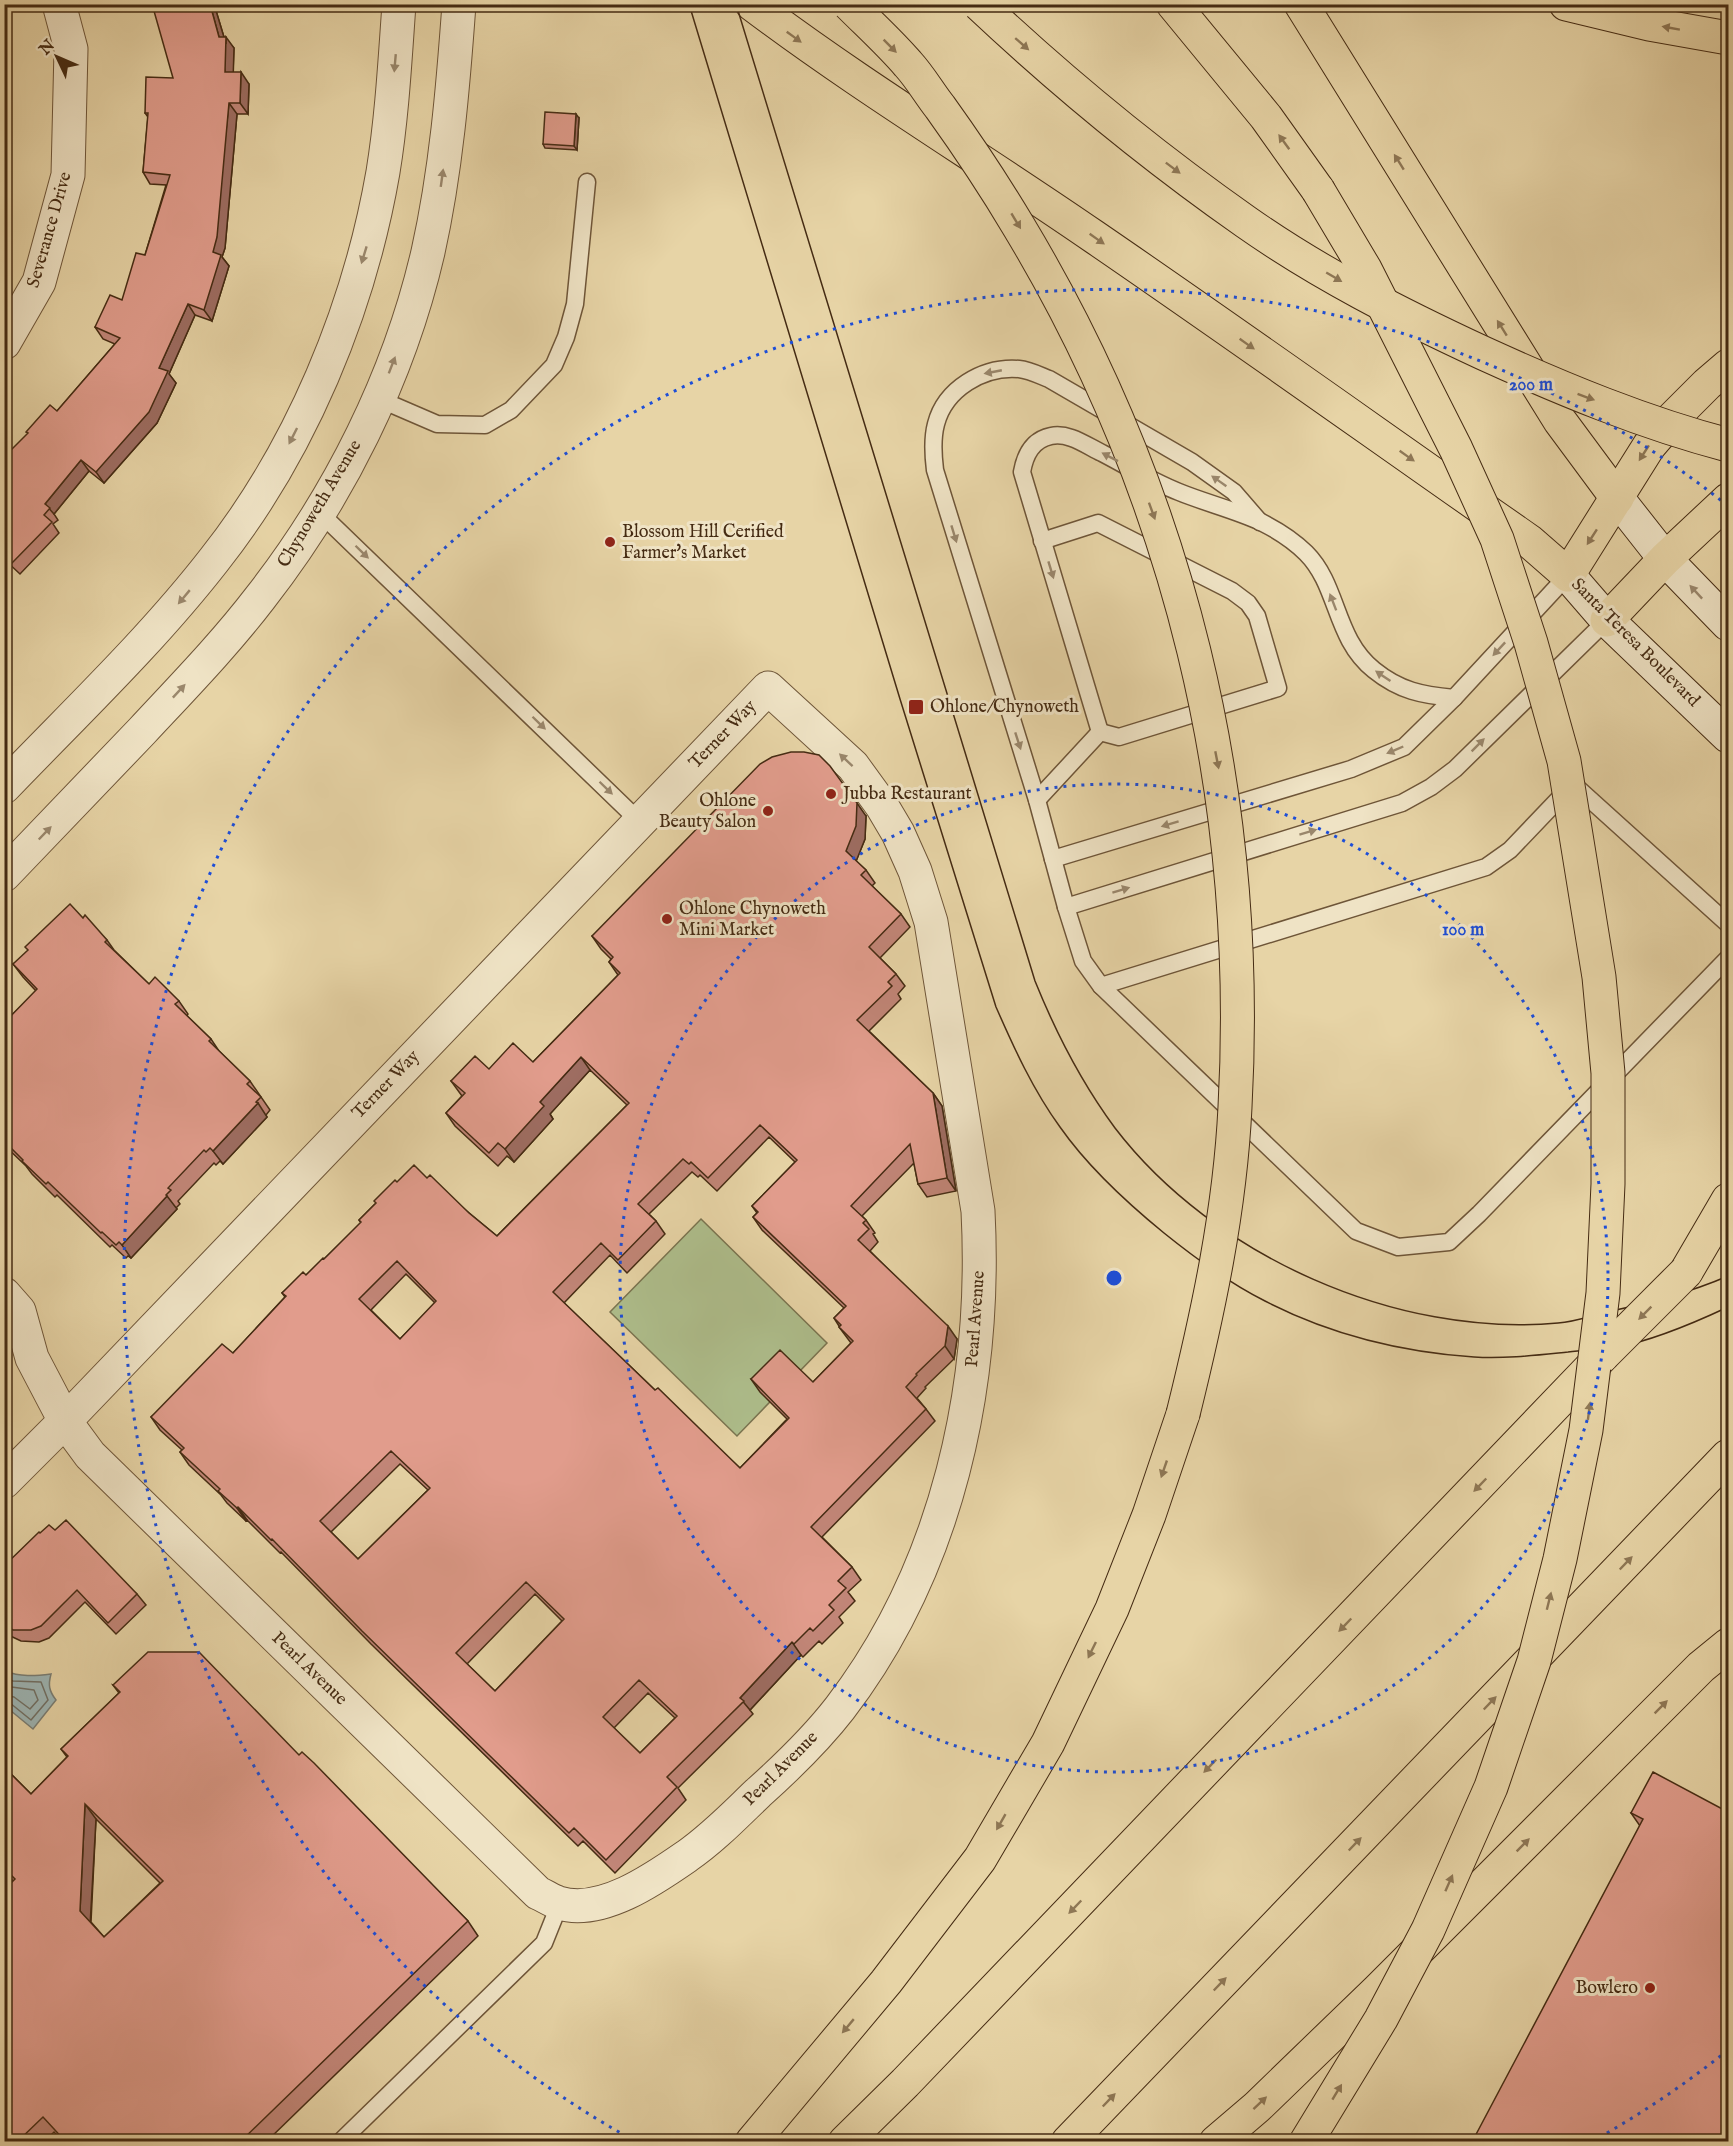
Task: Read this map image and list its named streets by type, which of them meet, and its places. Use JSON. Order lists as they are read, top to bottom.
{
  "streets": {
    "street": [
      "Severance Drive",
      "Chynoweth Avenue",
      "Santa Teresa Boulevard",
      "Terner Way",
      "Pearl Avenue"
    ]
  },
  "crossings": [
    ["Terner Way", "Pearl Avenue"]
  ],
  "one_way": ["Pearl Avenue"],
  "places": {
    "other": [
      "Blossom Hill Cerified Farmer's Market",
      "Jubba Restaurant",
      "Ohlone Beauty Salon",
      "Ohlone Chynoweth Mini Market",
      "Bowlero"
    ],
    "transit": ["Ohlone/Chynoweth"]
  },
  "north": "top left",
  "rings": ["200 m", "100 m"]
}
